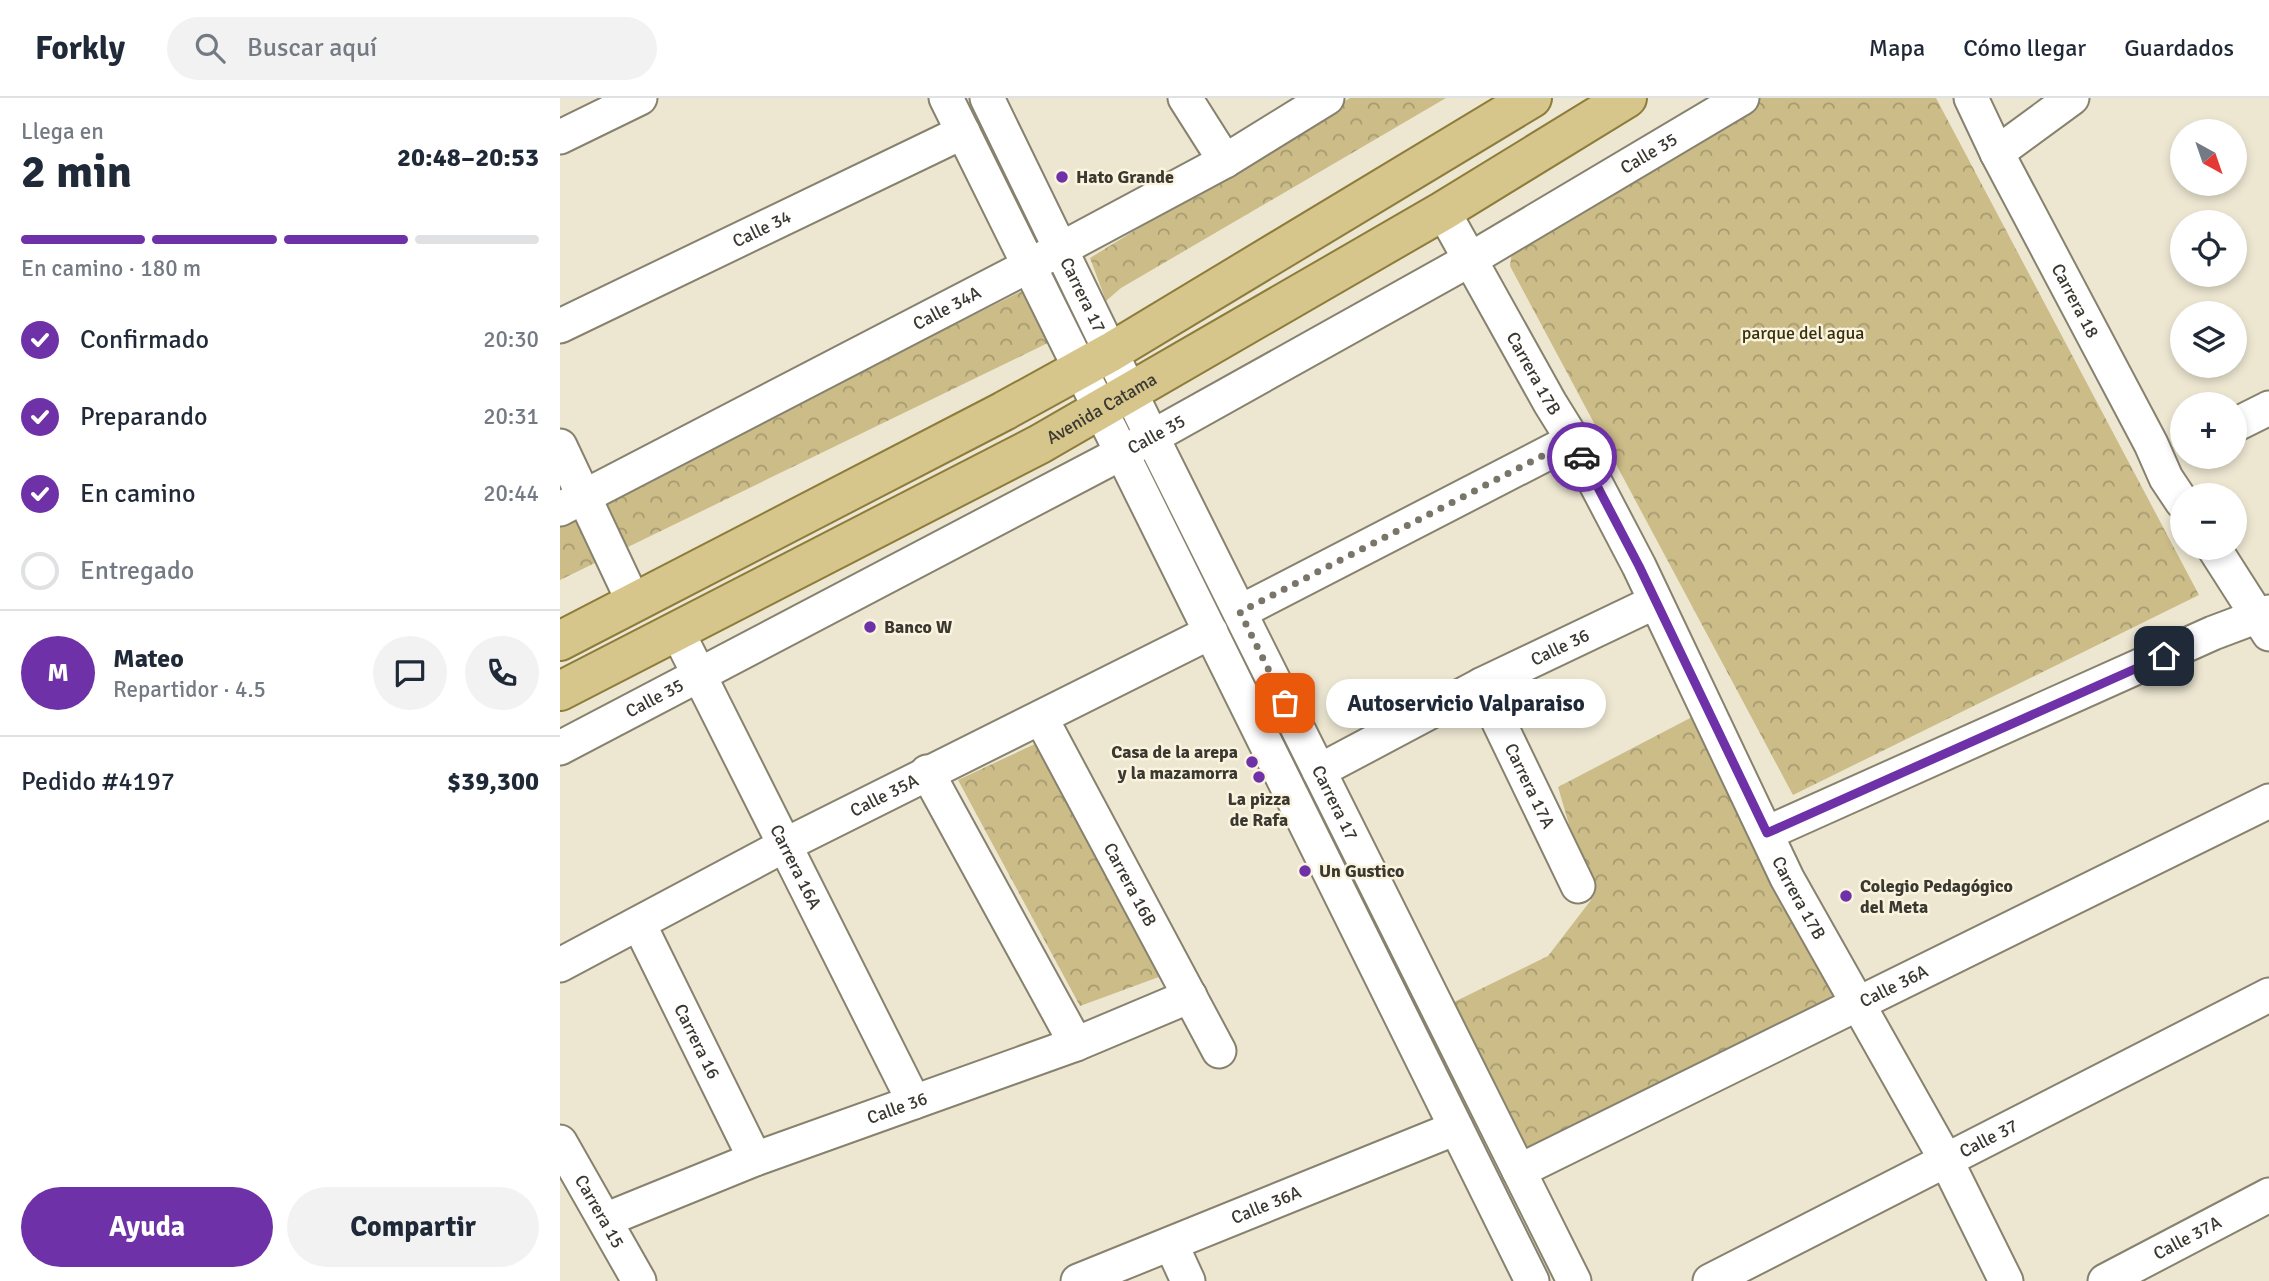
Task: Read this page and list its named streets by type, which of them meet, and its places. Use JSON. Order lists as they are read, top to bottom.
{
  "streets": {
    "main road": ["Avenida Catama"],
    "street": [
      "Calle 35",
      "Calle 34",
      "Carrera 17",
      "Carrera 18",
      "Calle 34A",
      "Carrera 17B",
      "Calle 36",
      "Carrera 17A",
      "Calle 35A",
      "Carrera 16A",
      "Carrera 16B",
      "Calle 36A",
      "Carrera 16",
      "Calle 37",
      "Carrera 15",
      "Calle 37A"
    ]
  },
  "crossings": [
    ["Calle 35", "Carrera 17"],
    ["Calle 35", "Carrera 17B"],
    ["Calle 35", "Carrera 16A"],
    ["Calle 34", "Carrera 17"],
    ["Carrera 17", "Calle 34A"],
    ["Carrera 17", "Avenida Catama"],
    ["Carrera 17", "Calle 36"],
    ["Carrera 17", "Calle 35A"],
    ["Carrera 17", "Calle 36A"],
    ["Carrera 17B", "Avenida Catama"],
    ["Carrera 17B", "Calle 36"],
    ["Carrera 17B", "Calle 36A"],
    ["Carrera 17B", "Calle 37"],
    ["Avenida Catama", "Carrera 16A"],
    ["Calle 36", "Carrera 17A"],
    ["Calle 36", "Carrera 16A"],
    ["Calle 36", "Carrera 16B"],
    ["Calle 36", "Carrera 16"],
    ["Calle 36", "Carrera 15"],
    ["Calle 35A", "Carrera 16A"],
    ["Calle 35A", "Carrera 16B"],
    ["Calle 35A", "Carrera 16"]
  ],
  "parks": ["parque del agua"],
  "places": [
    "Hato Grande",
    "Banco W",
    "Autoservicio Valparaiso",
    "Casa de la arepa y la mazamorra",
    "La pizza de Rafa",
    "Un Gustico",
    "Colegio Pedagógico del Meta"
  ],
  "north": "bottom right",
  "page": {
    "header": "Forkly",
    "search": "Buscar aquí",
    "nav": ["Mapa", "Cómo llegar", "Guardados"],
    "heading": ["2 min", "Llega en", "20:48–20:53"],
    "panel": [
      "Mateo",
      "Repartidor · 4.5",
      "Pedido #4197",
      "$39,300"
    ],
    "map_buttons": ["+", "−"],
    "bar": "En camino · 180 m",
    "list": [
      ["Confirmado", "20:30"],
      ["Preparando", "20:31"],
      ["En camino", "20:44"],
      "Entregado"
    ],
    "round": "M",
    "bubble": "Autoservicio Valparaiso",
    "buttons": ["Ayuda", "Compartir"]
  }
}
